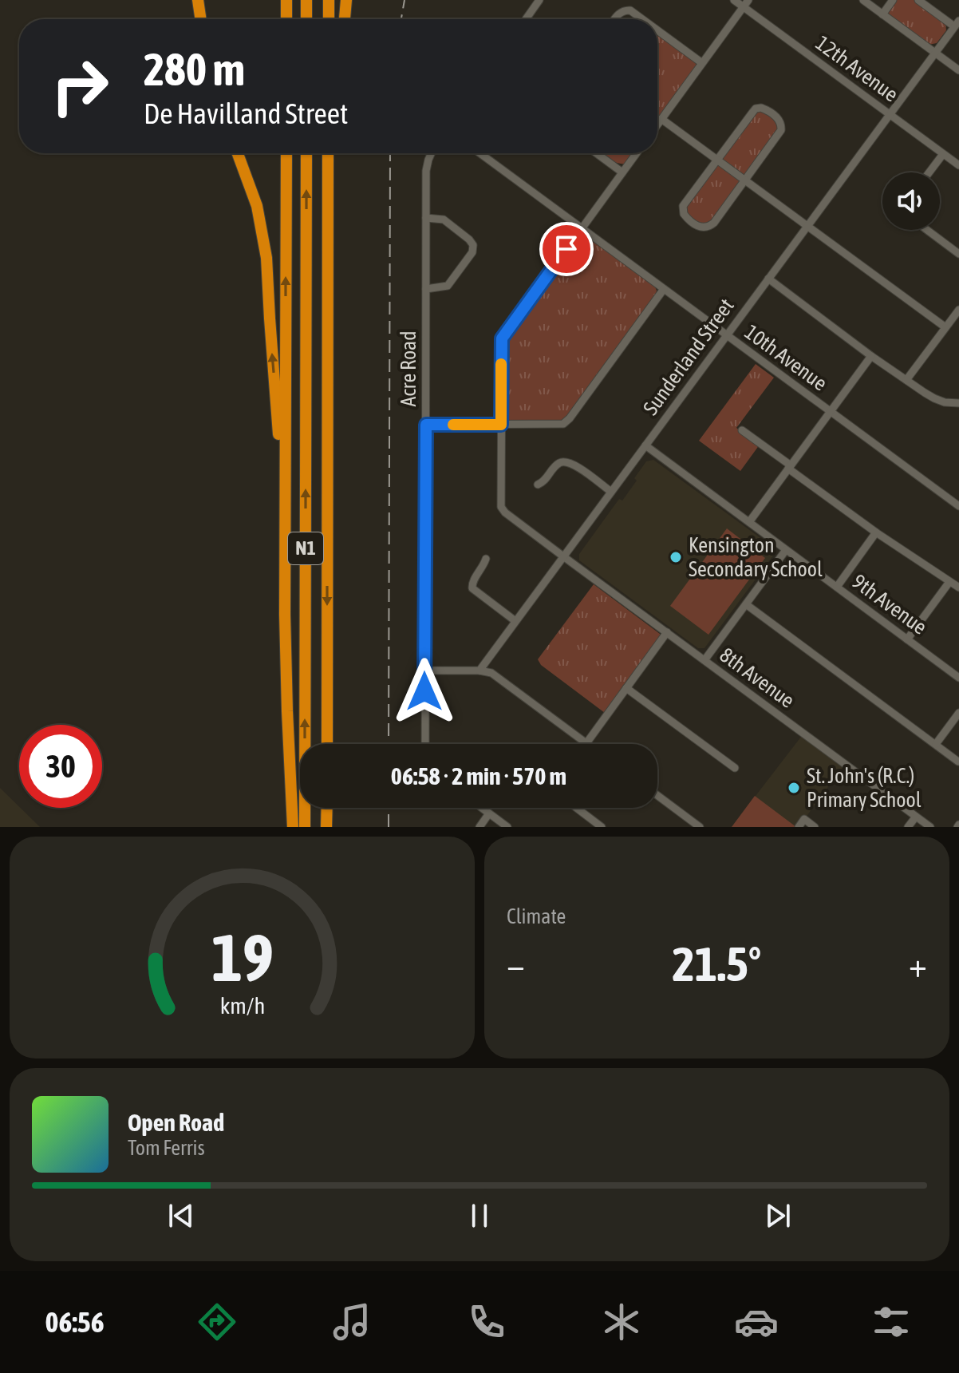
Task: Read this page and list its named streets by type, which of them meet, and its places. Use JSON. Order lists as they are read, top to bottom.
{
  "streets": {
    "highway": ["N1"],
    "street": [
      "12th Avenue",
      "Sunderland Street",
      "10th Avenue",
      "Acre Road",
      "9th Avenue",
      "8th Avenue"
    ]
  },
  "crossings": [
    ["12th Avenue", "Sunderland Street"],
    ["Sunderland Street", "10th Avenue"],
    ["Sunderland Street", "9th Avenue"],
    ["Sunderland Street", "8th Avenue"]
  ],
  "places": ["Kensington Secondary School", "St. John's (R.C.) Primary School"],
  "page": {
    "turn": ["280 m", "De Havilland Street"],
    "limit": "30",
    "trip": "06:58 · 2 min · 570 m",
    "tile": "Climate",
    "heat": ["−", "21.5°", "+"],
    "song": ["Open Road", "Tom Ferris"],
    "tabs": "06:56",
    "gauge": ["19", "km/h"]
  }
}
